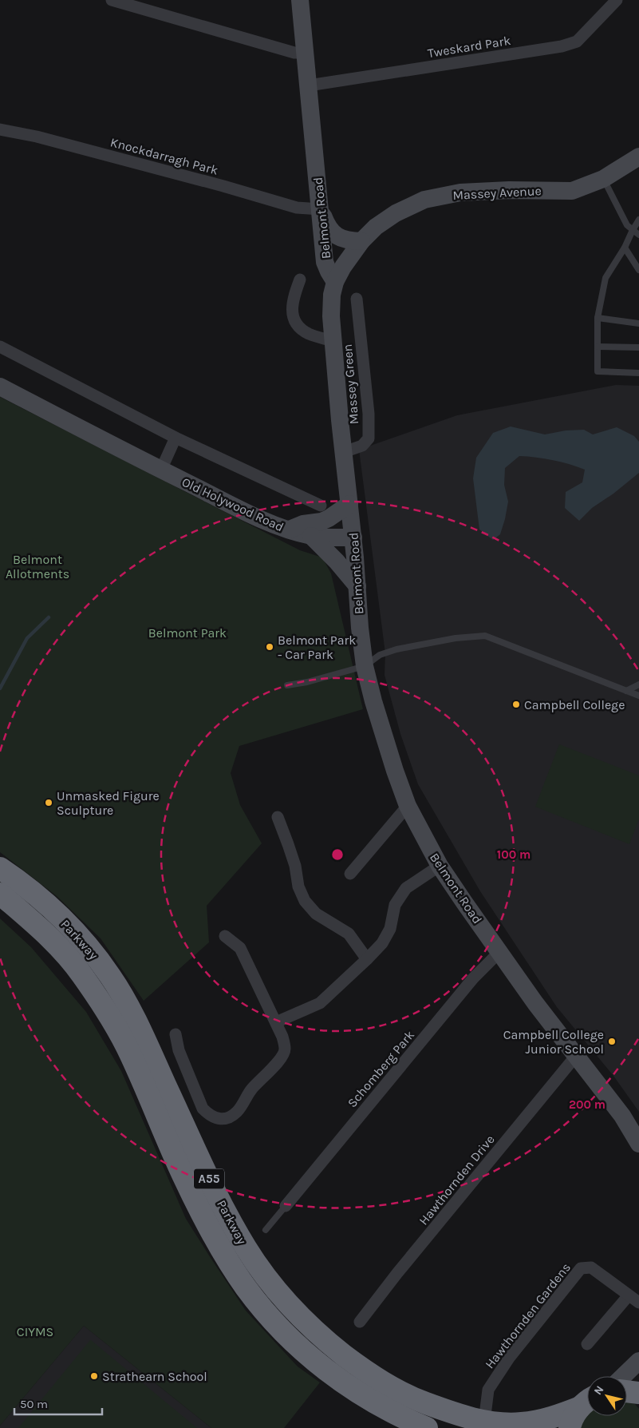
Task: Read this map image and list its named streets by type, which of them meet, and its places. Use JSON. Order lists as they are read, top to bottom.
{
  "streets": {
    "highway": ["Parkway", "A55"],
    "main road": ["Massey Avenue", "Belmont Road", "Old Holywood Road"],
    "street": [
      "Tweskard Park",
      "Knockdarragh Park",
      "Massey Green",
      "Schomberg Park",
      "Hawthornden Drive",
      "Hawthornden Gardens"
    ]
  },
  "crossings": [
    ["Tweskard Park", "Belmont Road"],
    ["Knockdarragh Park", "Belmont Road"],
    ["Massey Avenue", "Belmont Road"],
    ["Belmont Road", "Massey Green"],
    ["Belmont Road", "Old Holywood Road"],
    ["Belmont Road", "Schomberg Park"],
    ["Belmont Road", "Hawthornden Drive"],
    ["Parkway", "Hawthornden Gardens"]
  ],
  "parks": ["Belmont Allotments", "Belmont Park", "CIYMS"],
  "places": [
    "Belmont Park - Car Park",
    "Campbell College",
    "Unmasked Figure Sculpture",
    "Campbell College Junior School",
    "Strathearn School"
  ],
  "scale_bar": "50 m",
  "north": "top left",
  "rings": ["100 m", "200 m"]
}
